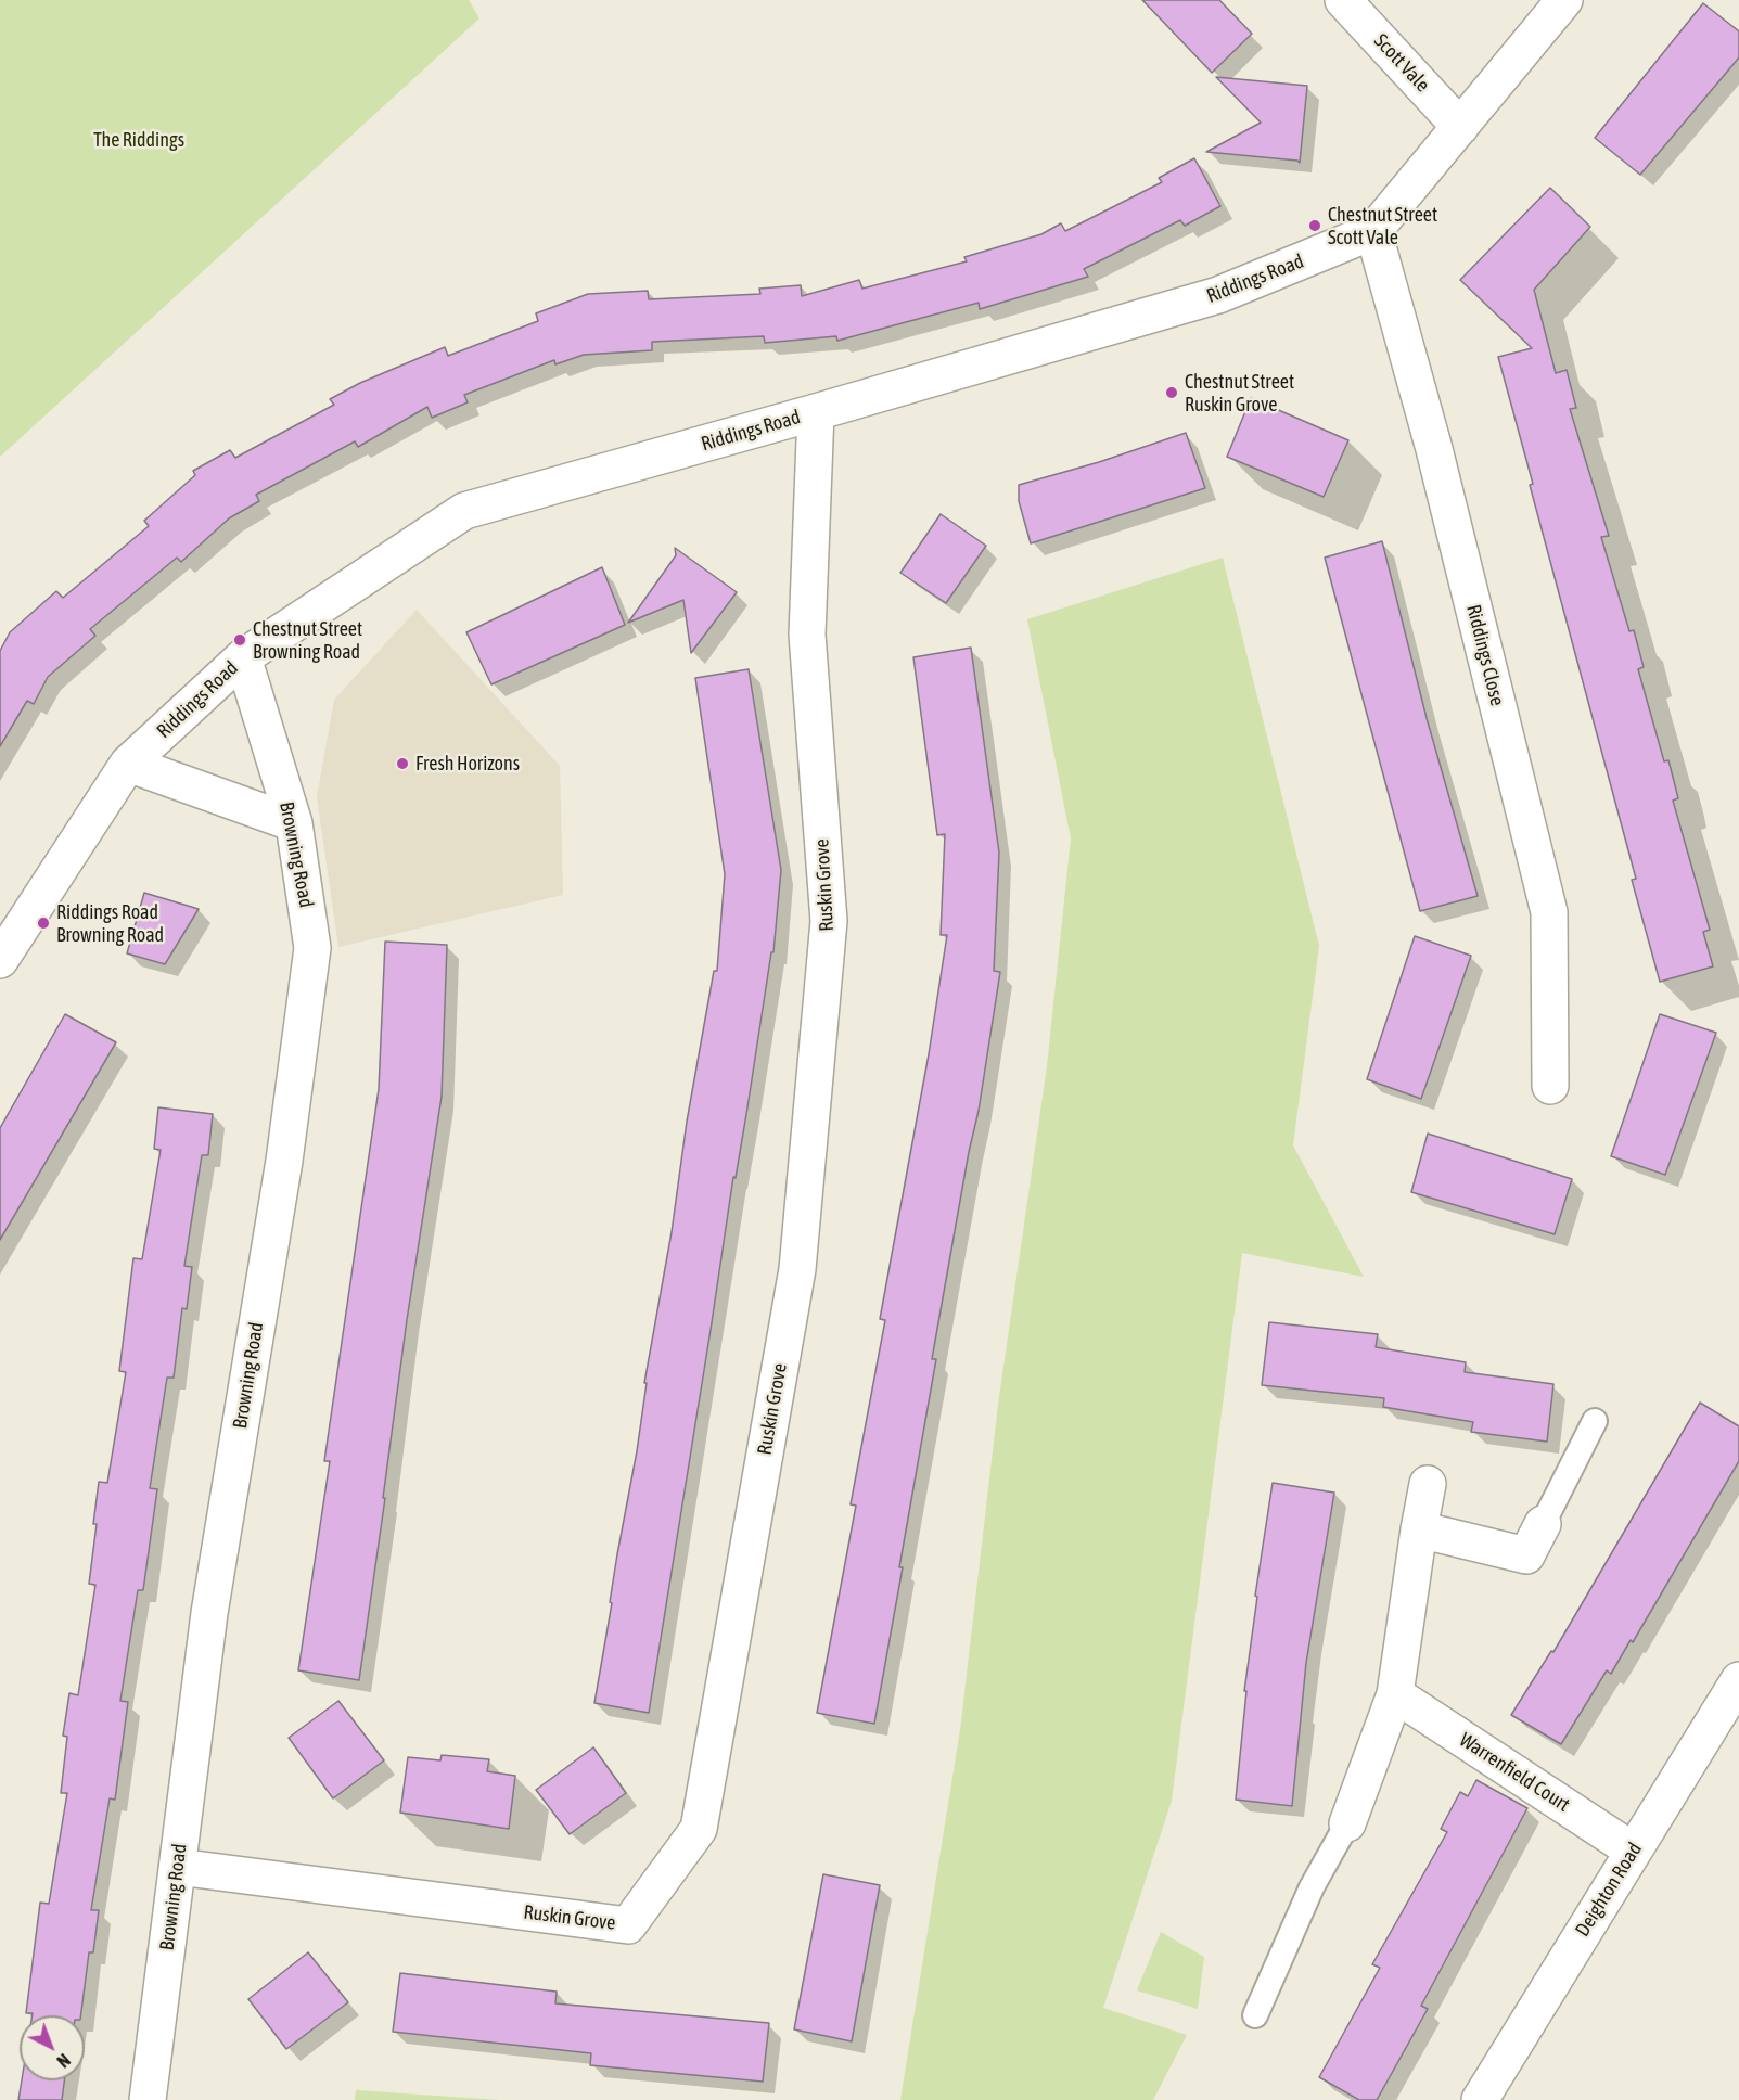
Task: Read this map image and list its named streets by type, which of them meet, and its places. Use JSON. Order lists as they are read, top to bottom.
{
  "streets": {
    "street": [
      "Scott Vale",
      "Riddings Road",
      "Riddings Close",
      "Browning Road",
      "Ruskin Grove",
      "Warrenfield Court",
      "Deighton Road"
    ]
  },
  "crossings": [
    ["Scott Vale", "Riddings Road"],
    ["Riddings Road", "Riddings Close"],
    ["Riddings Road", "Browning Road"],
    ["Riddings Road", "Ruskin Grove"],
    ["Browning Road", "Ruskin Grove"],
    ["Warrenfield Court", "Deighton Road"]
  ],
  "parks": ["The Riddings"],
  "places": [
    "Chestnut Street Scott Vale",
    "Chestnut Street Ruskin Grove",
    "Chestnut Street Browning Road",
    "Fresh Horizons",
    "Riddings Road Browning Road"
  ],
  "north": "bottom right"
}
